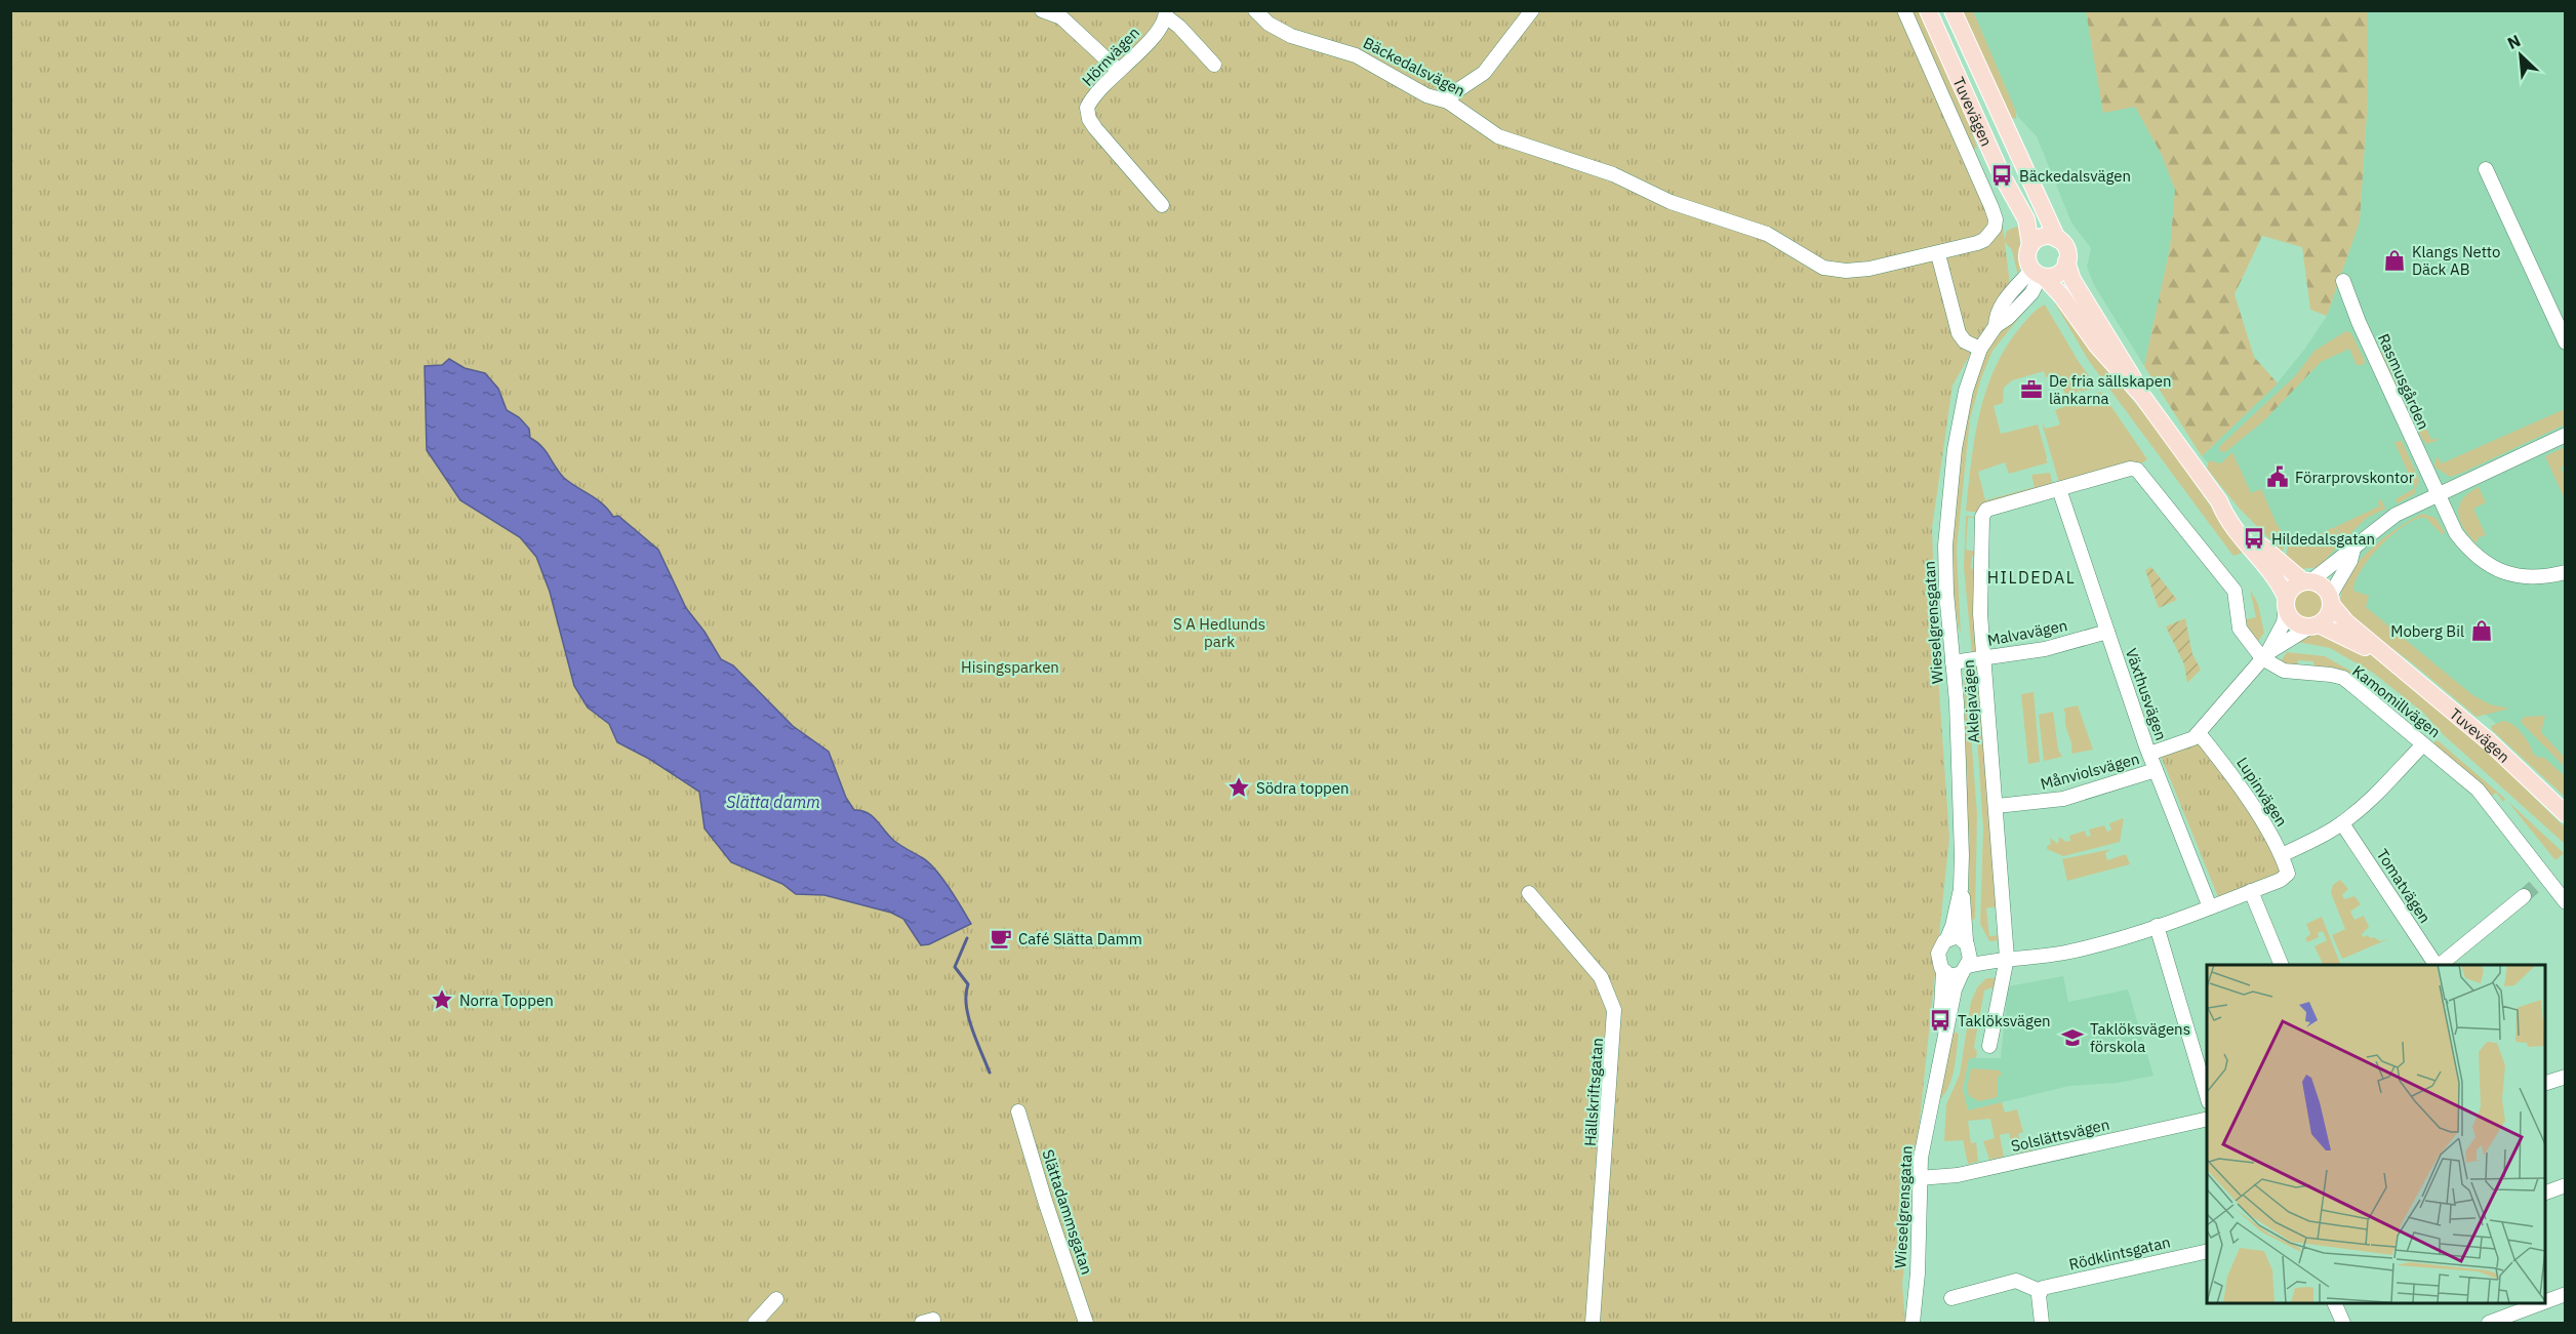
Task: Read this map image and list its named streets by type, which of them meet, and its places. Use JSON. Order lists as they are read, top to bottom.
{
  "streets": {
    "main road": ["Tuvevägen"],
    "street": [
      "Hörnvägen",
      "Bäckedalsvägen",
      "Rasmusgården",
      "Wieselgrensgatan",
      "Malvavägen",
      "Växthusvägen",
      "Aklejavägen",
      "Kamomillvägen",
      "Månviolsvägen",
      "Lupinvägen",
      "Tomatvägen",
      "Hällskriftsgatan",
      "Solslättsvägen",
      "Slättadammsgatan",
      "Rödklintsgatan"
    ]
  },
  "crossings": [
    ["Tuvevägen", "Wieselgrensgatan"],
    ["Tuvevägen", "Månviolsvägen"],
    ["Wieselgrensgatan", "Malvavägen"],
    ["Wieselgrensgatan", "Solslättsvägen"],
    ["Malvavägen", "Växthusvägen"],
    ["Malvavägen", "Aklejavägen"],
    ["Växthusvägen", "Aklejavägen"],
    ["Växthusvägen", "Månviolsvägen"],
    ["Aklejavägen", "Kamomillvägen"],
    ["Aklejavägen", "Månviolsvägen"],
    ["Kamomillvägen", "Månviolsvägen"],
    ["Månviolsvägen", "Lupinvägen"]
  ],
  "districts": ["HILDEDAL"],
  "water": ["Slätta damm"],
  "parks": ["S A Hedlunds park", "Hisingsparken"],
  "places": {
    "bus stop": ["Bäckedalsvägen", "Hildedalsgatan", "Taklöksvägen"],
    "shop": ["Klangs Netto Däck AB", "Moberg Bil"],
    "office": ["De fria sällskapen länkarna"],
    "public building": ["Förarprovskontor"],
    "place": ["Södra toppen", "Norra Toppen"],
    "cafe": ["Café Slätta Damm"],
    "school or university": ["Taklöksvägens förskola"]
  },
  "north": "top left"
}
